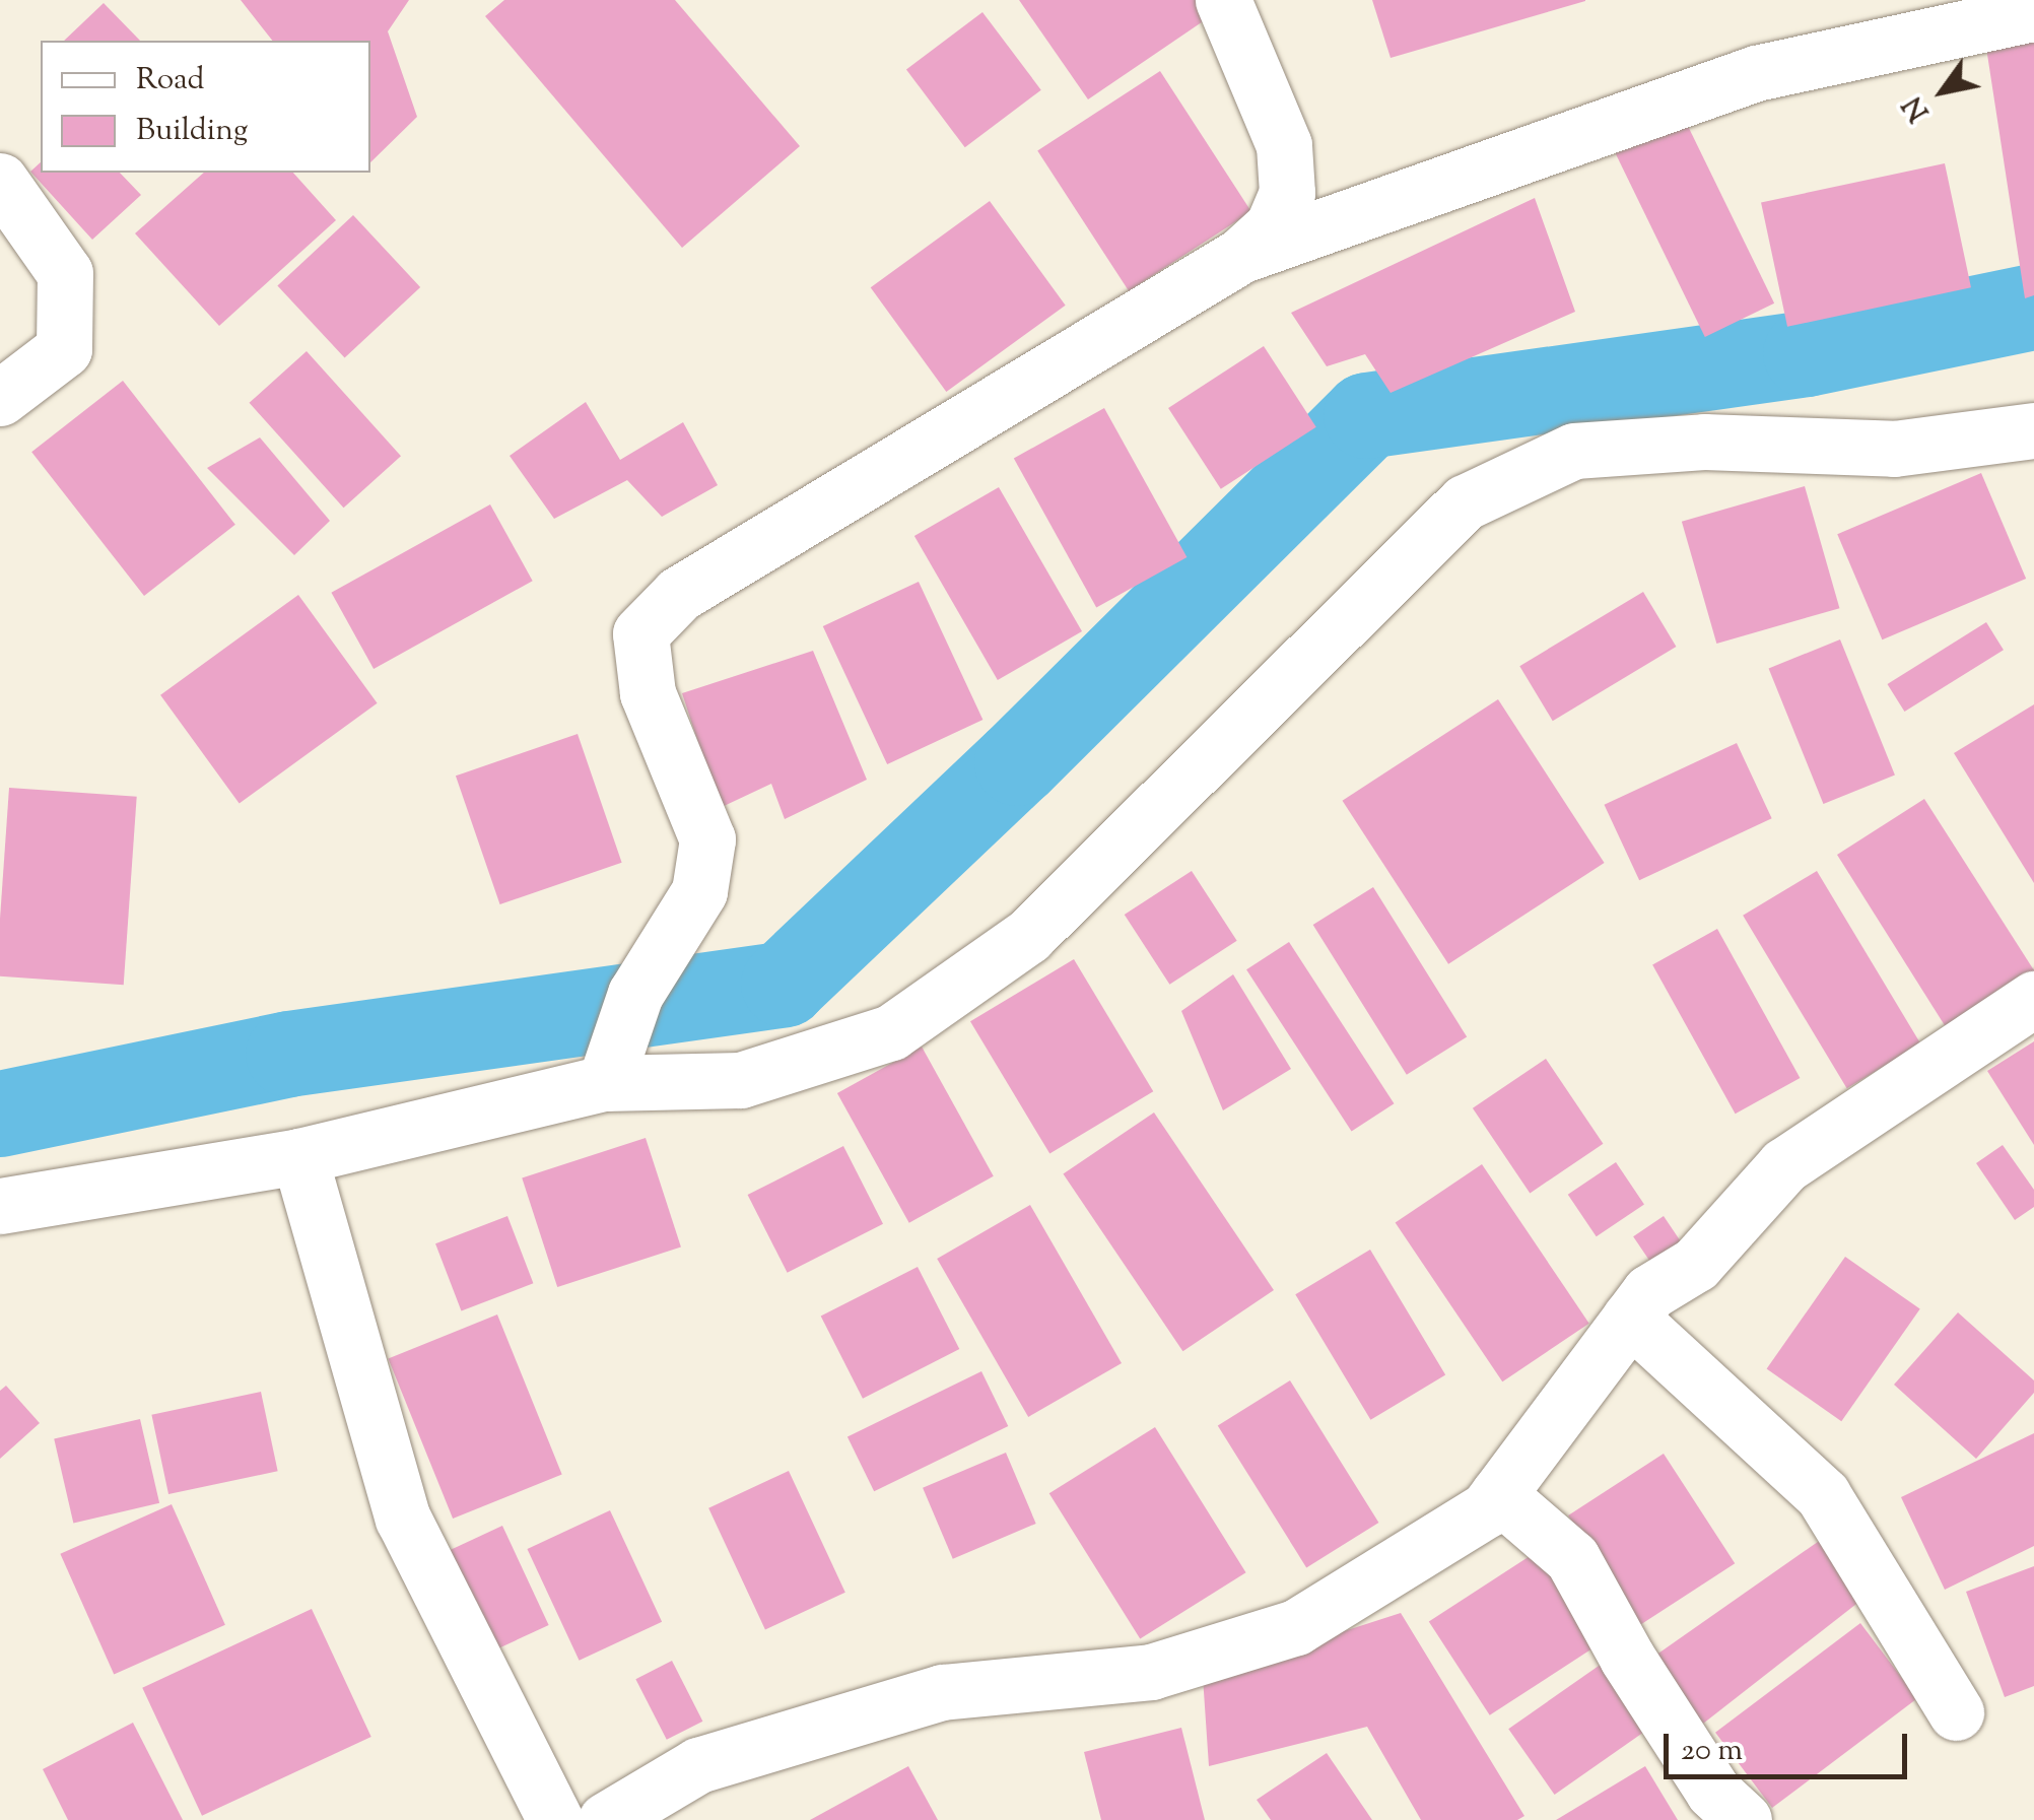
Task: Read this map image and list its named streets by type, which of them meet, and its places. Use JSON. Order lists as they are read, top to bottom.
{
  "legend": ["Road", "Building"],
  "scale_bar": "20 m",
  "north": "bottom left"
}
